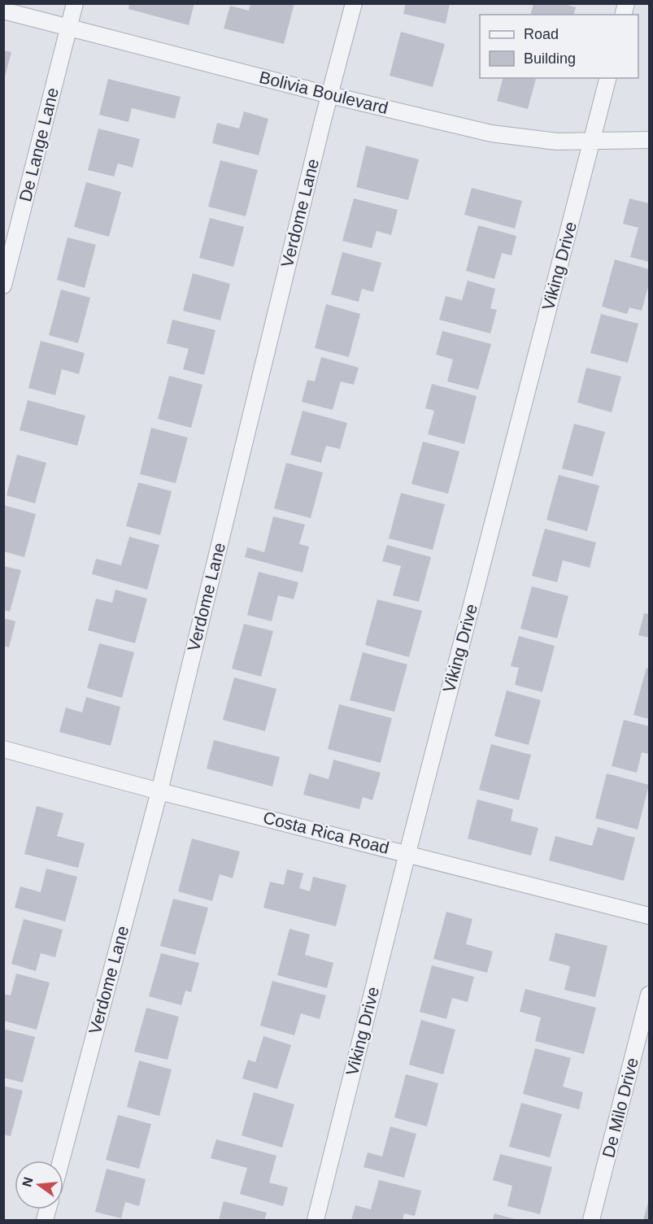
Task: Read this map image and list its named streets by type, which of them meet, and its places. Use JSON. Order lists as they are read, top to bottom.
{
  "streets": {
    "street": [
      "Bolivia Boulevard",
      "De Lange Lane",
      "Verdome Lane",
      "Viking Drive",
      "Costa Rica Road",
      "De Milo Drive"
    ]
  },
  "crossings": [
    ["Bolivia Boulevard", "De Lange Lane"],
    ["Bolivia Boulevard", "Verdome Lane"],
    ["Bolivia Boulevard", "Viking Drive"],
    ["Verdome Lane", "Costa Rica Road"],
    ["Viking Drive", "Costa Rica Road"]
  ],
  "legend": ["Road", "Building"],
  "north": "left"
}
